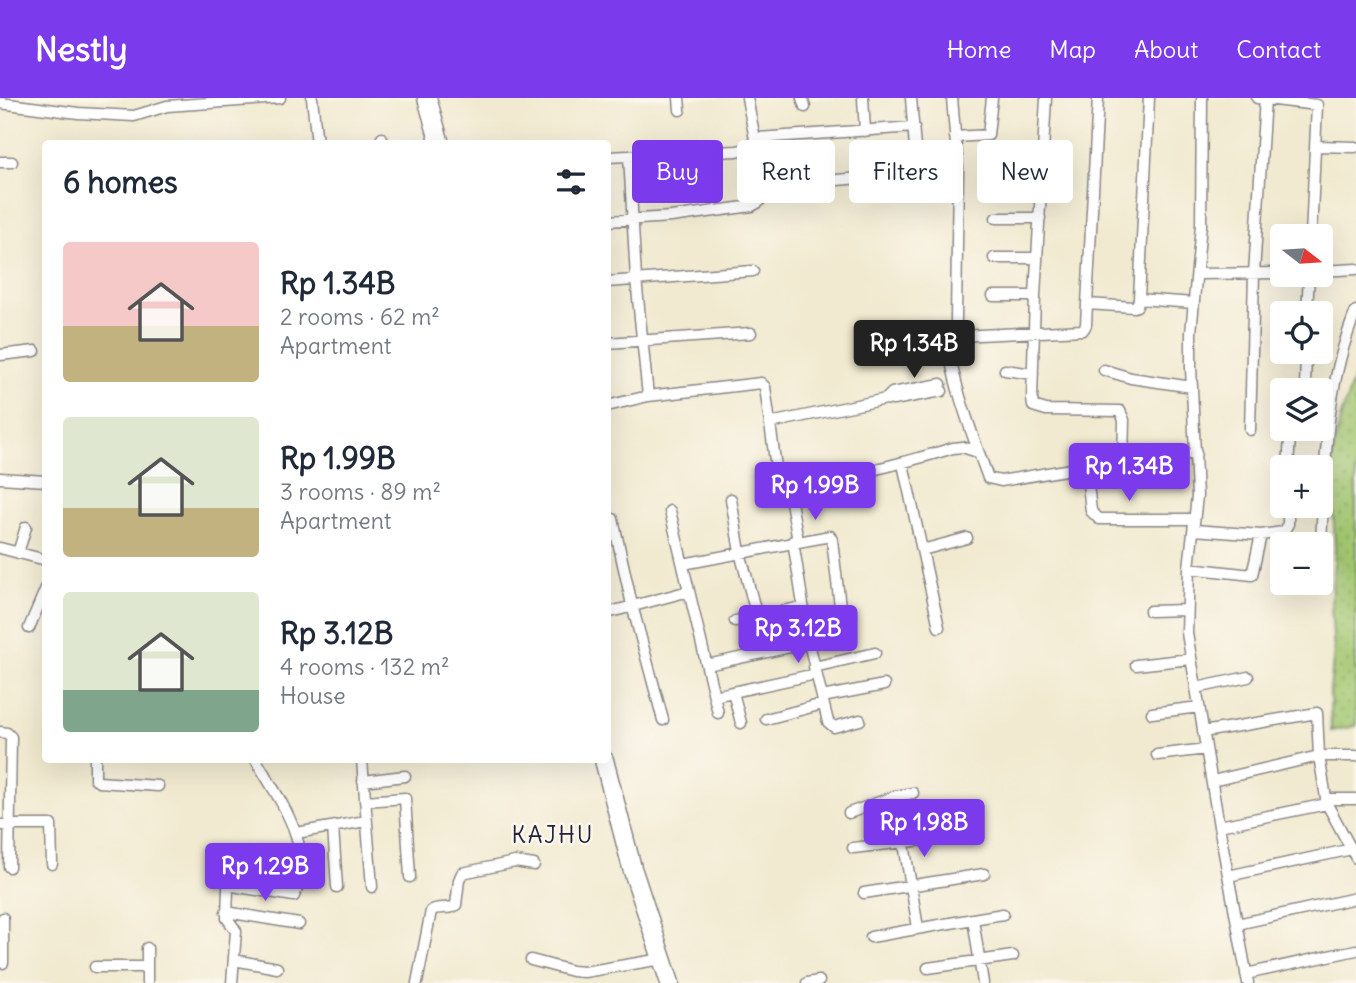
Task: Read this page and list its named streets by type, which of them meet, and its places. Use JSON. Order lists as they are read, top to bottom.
{
  "districts": ["KAJHU"],
  "north": "right",
  "page": {
    "header": "Nestly",
    "nav": [
      "Home",
      "Map",
      "About",
      "Contact"
    ],
    "chip": [
      "Buy",
      "Rent",
      "Filters",
      "New"
    ],
    "heading": "6 homes",
    "map_buttons": ["+", "−"],
    "list": [
      {
        "name": "Rp 1.34B",
        "note": "2 rooms · 62 m² · Apartment"
      },
      {
        "name": "Rp 1.99B",
        "note": "3 rooms · 89 m² · Apartment"
      },
      {
        "name": "Rp 3.12B",
        "note": "4 rooms · 132 m² · House"
      }
    ],
    "price": [
      "Rp 1.34B",
      "Rp 1.34B",
      "Rp 1.99B",
      "Rp 3.12B",
      "Rp 1.98B",
      "Rp 1.29B"
    ]
  }
}
